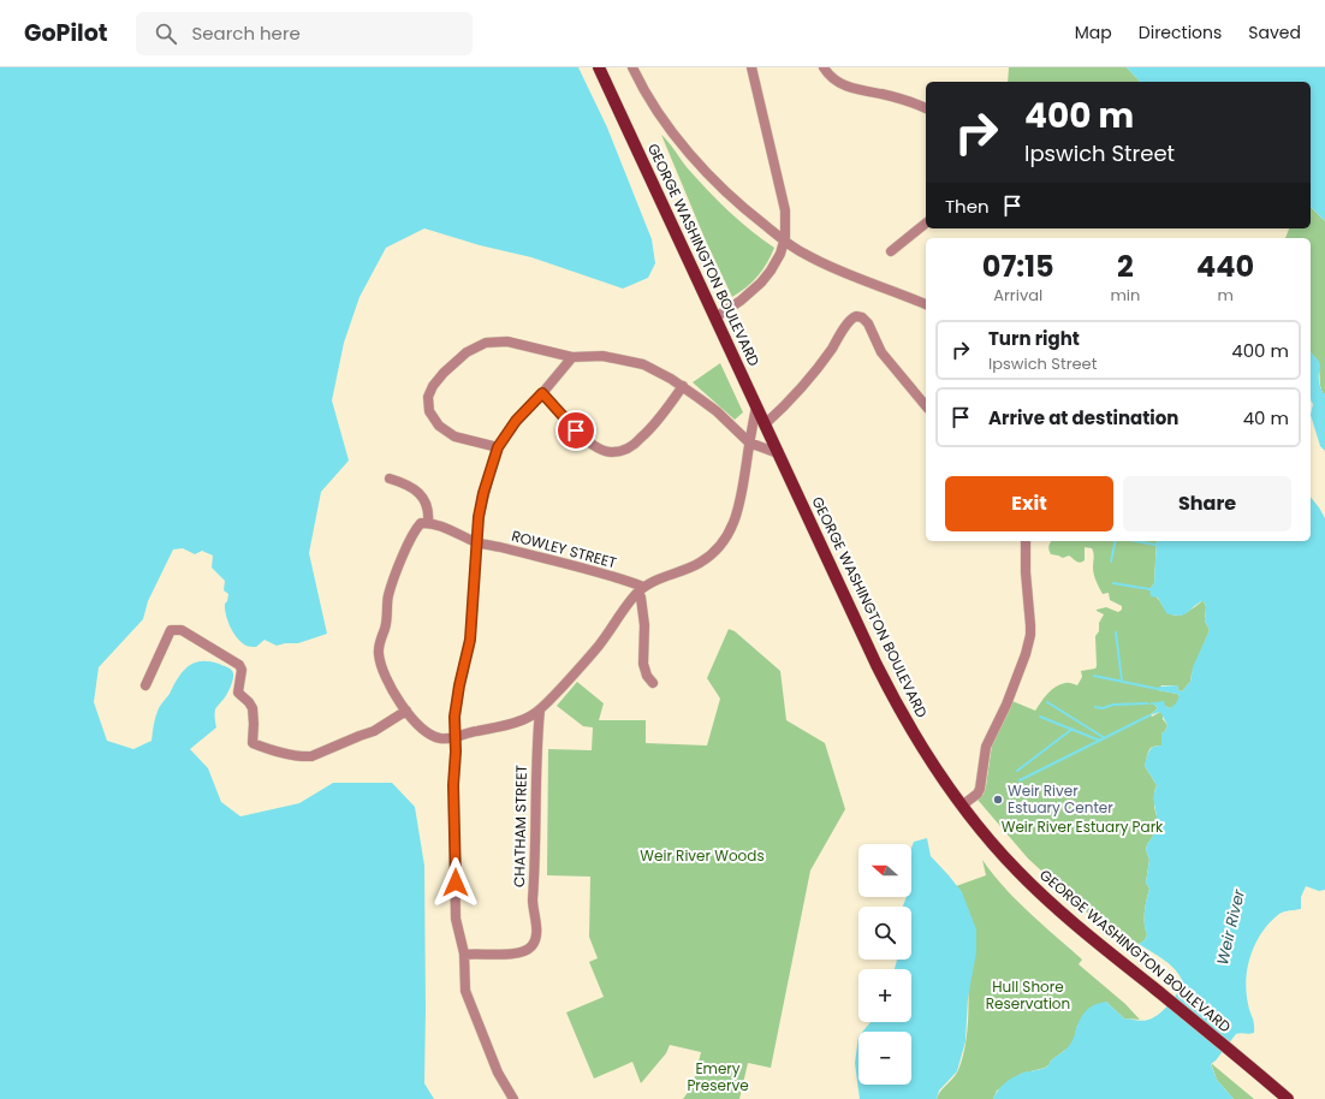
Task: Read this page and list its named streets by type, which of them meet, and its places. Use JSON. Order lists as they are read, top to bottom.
{
  "streets": {
    "main road": ["GEORGE WASHINGTON BOULEVARD"],
    "street": ["ROWLEY STREET", "CHATHAM STREET"]
  },
  "water": ["Weir River"],
  "parks": [
    "Weir River Estuary Park",
    "Weir River Woods",
    "Hull Shore Reservation",
    "Emery Preserve"
  ],
  "places": ["Weir River Estuary Center"],
  "north": "left",
  "page": {
    "header": "GoPilot",
    "search": "Search here",
    "nav": ["Map", "Directions", "Saved"],
    "turn": ["400 m", "Ipswich Street"],
    "then": "Then",
    "eta": [
      "07:15",
      "Arrival",
      "2",
      "min",
      "440",
      "m"
    ],
    "list": [
      {
        "name": "Turn right",
        "note": "Ipswich Street",
        "value": "400 m"
      },
      {
        "name": "Arrive at destination",
        "value": "40 m"
      }
    ],
    "buttons": ["Exit", "Share"],
    "map_buttons": ["+", "−"]
  }
}
